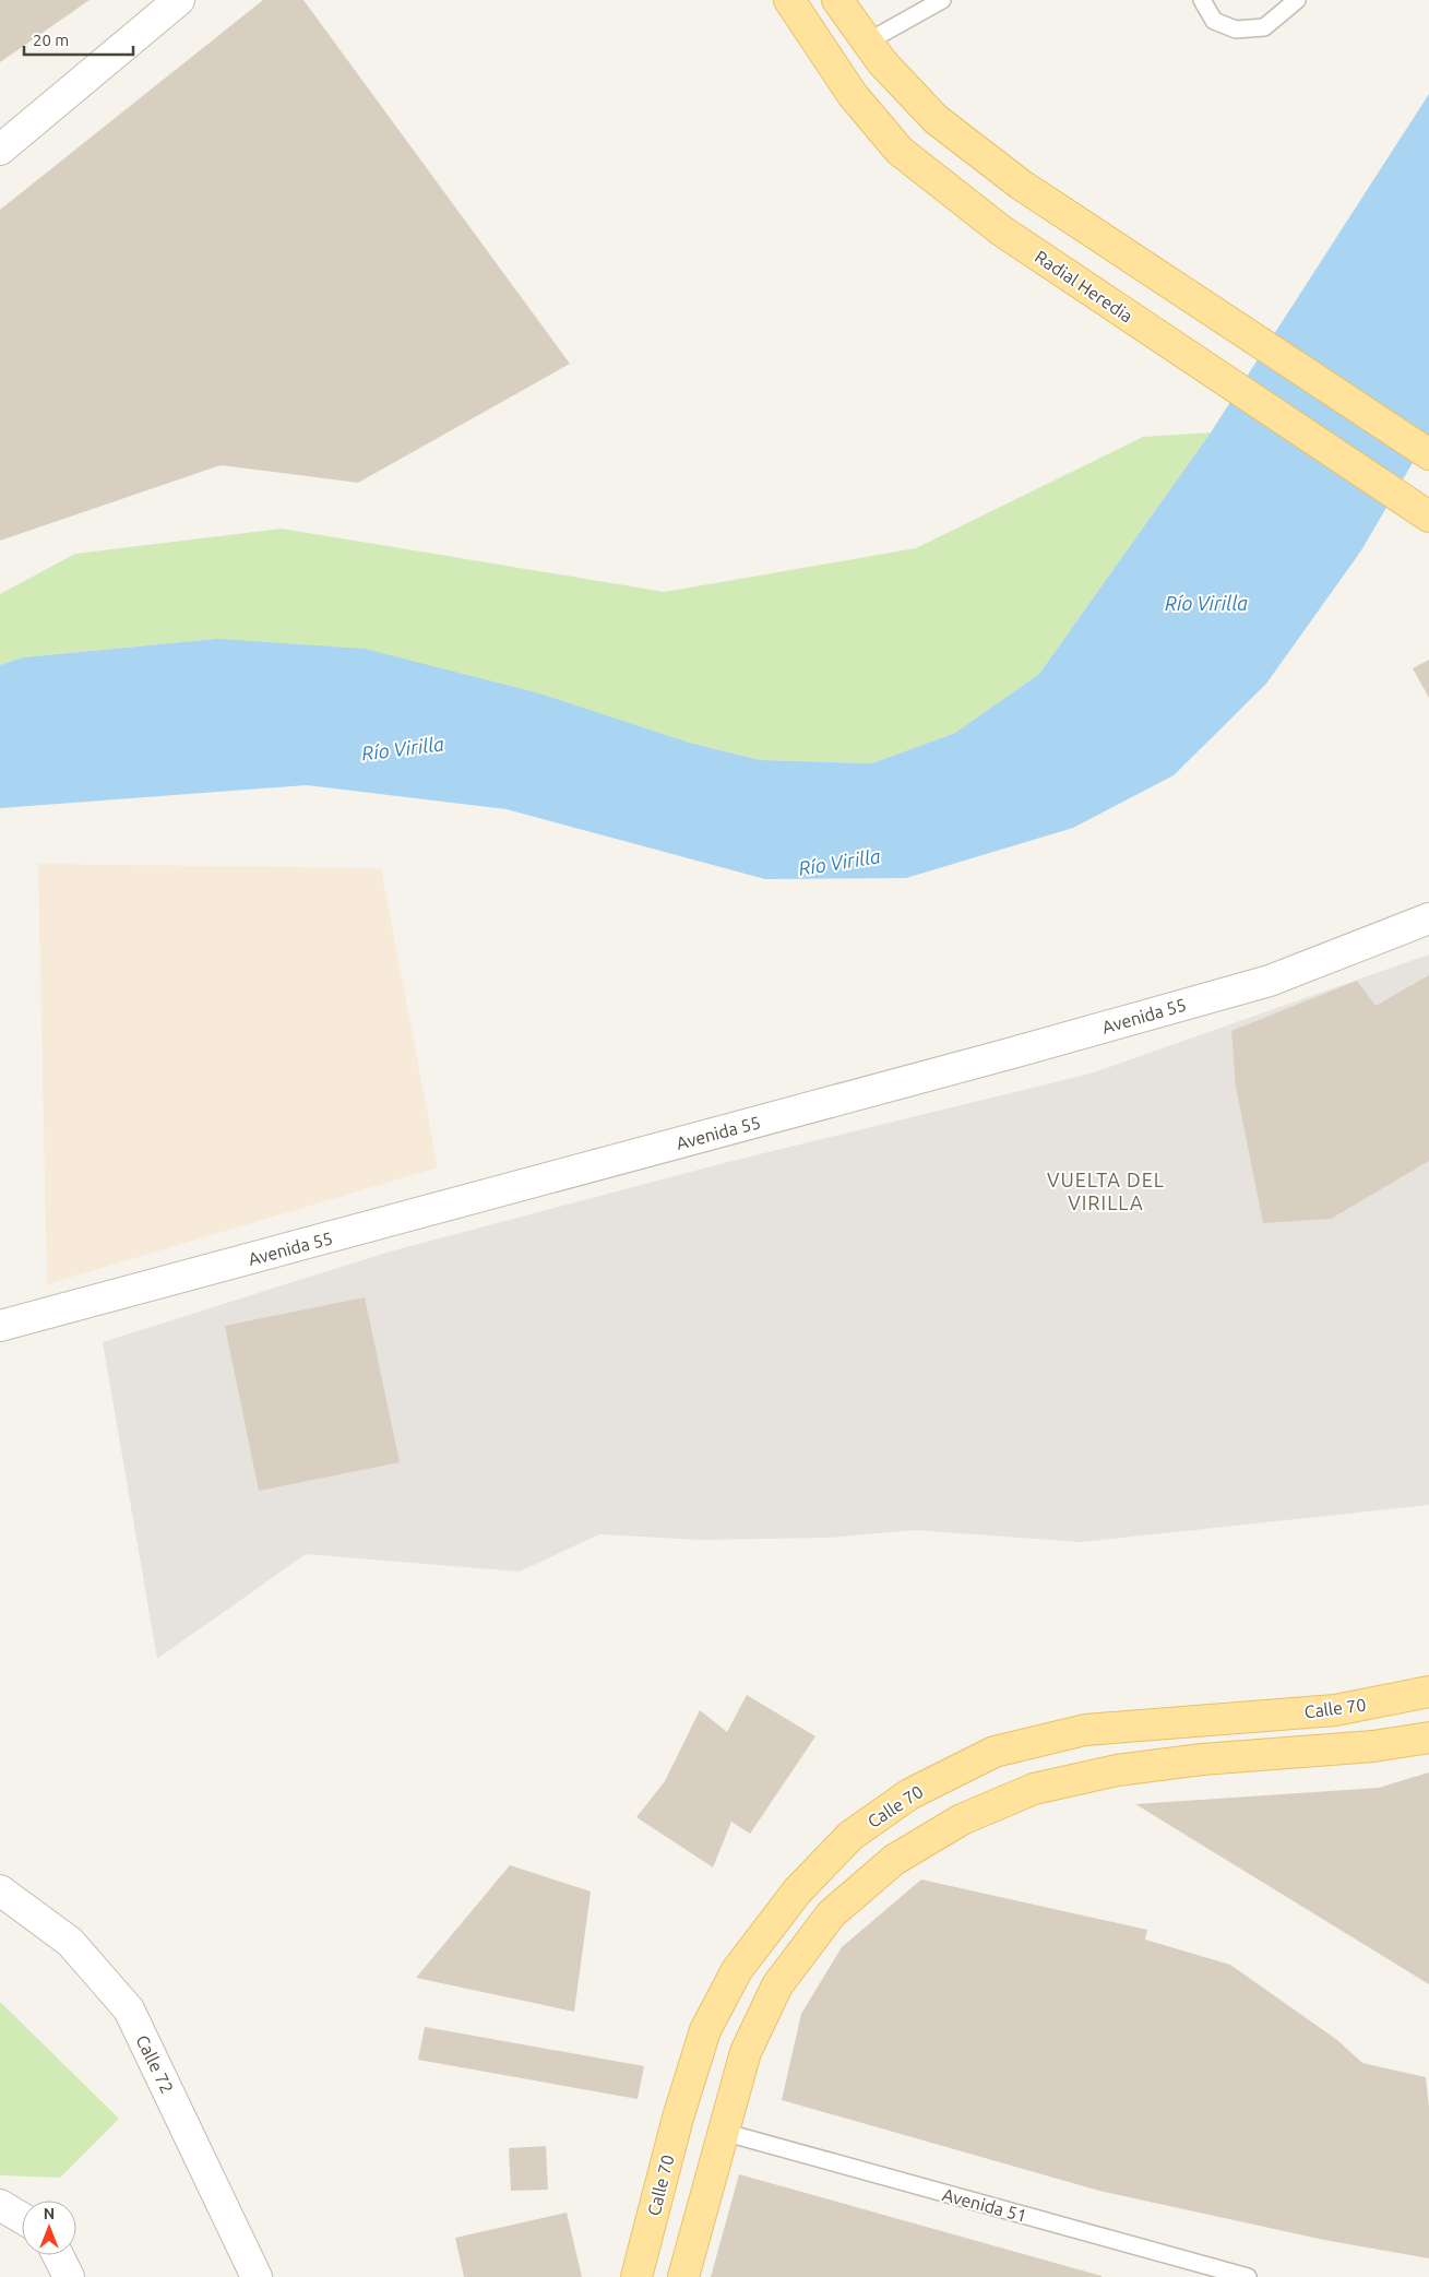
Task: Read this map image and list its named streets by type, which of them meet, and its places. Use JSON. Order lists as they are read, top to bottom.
{
  "streets": {
    "main road": ["Radial Heredia", "Calle 70"],
    "street": ["Avenida 55", "Calle 72"],
    "lane": ["Avenida 51"]
  },
  "districts": ["VUELTA DEL VIRILLA"],
  "water": ["Río Virilla"],
  "scale_bar": "20 m",
  "north": "top"
}
